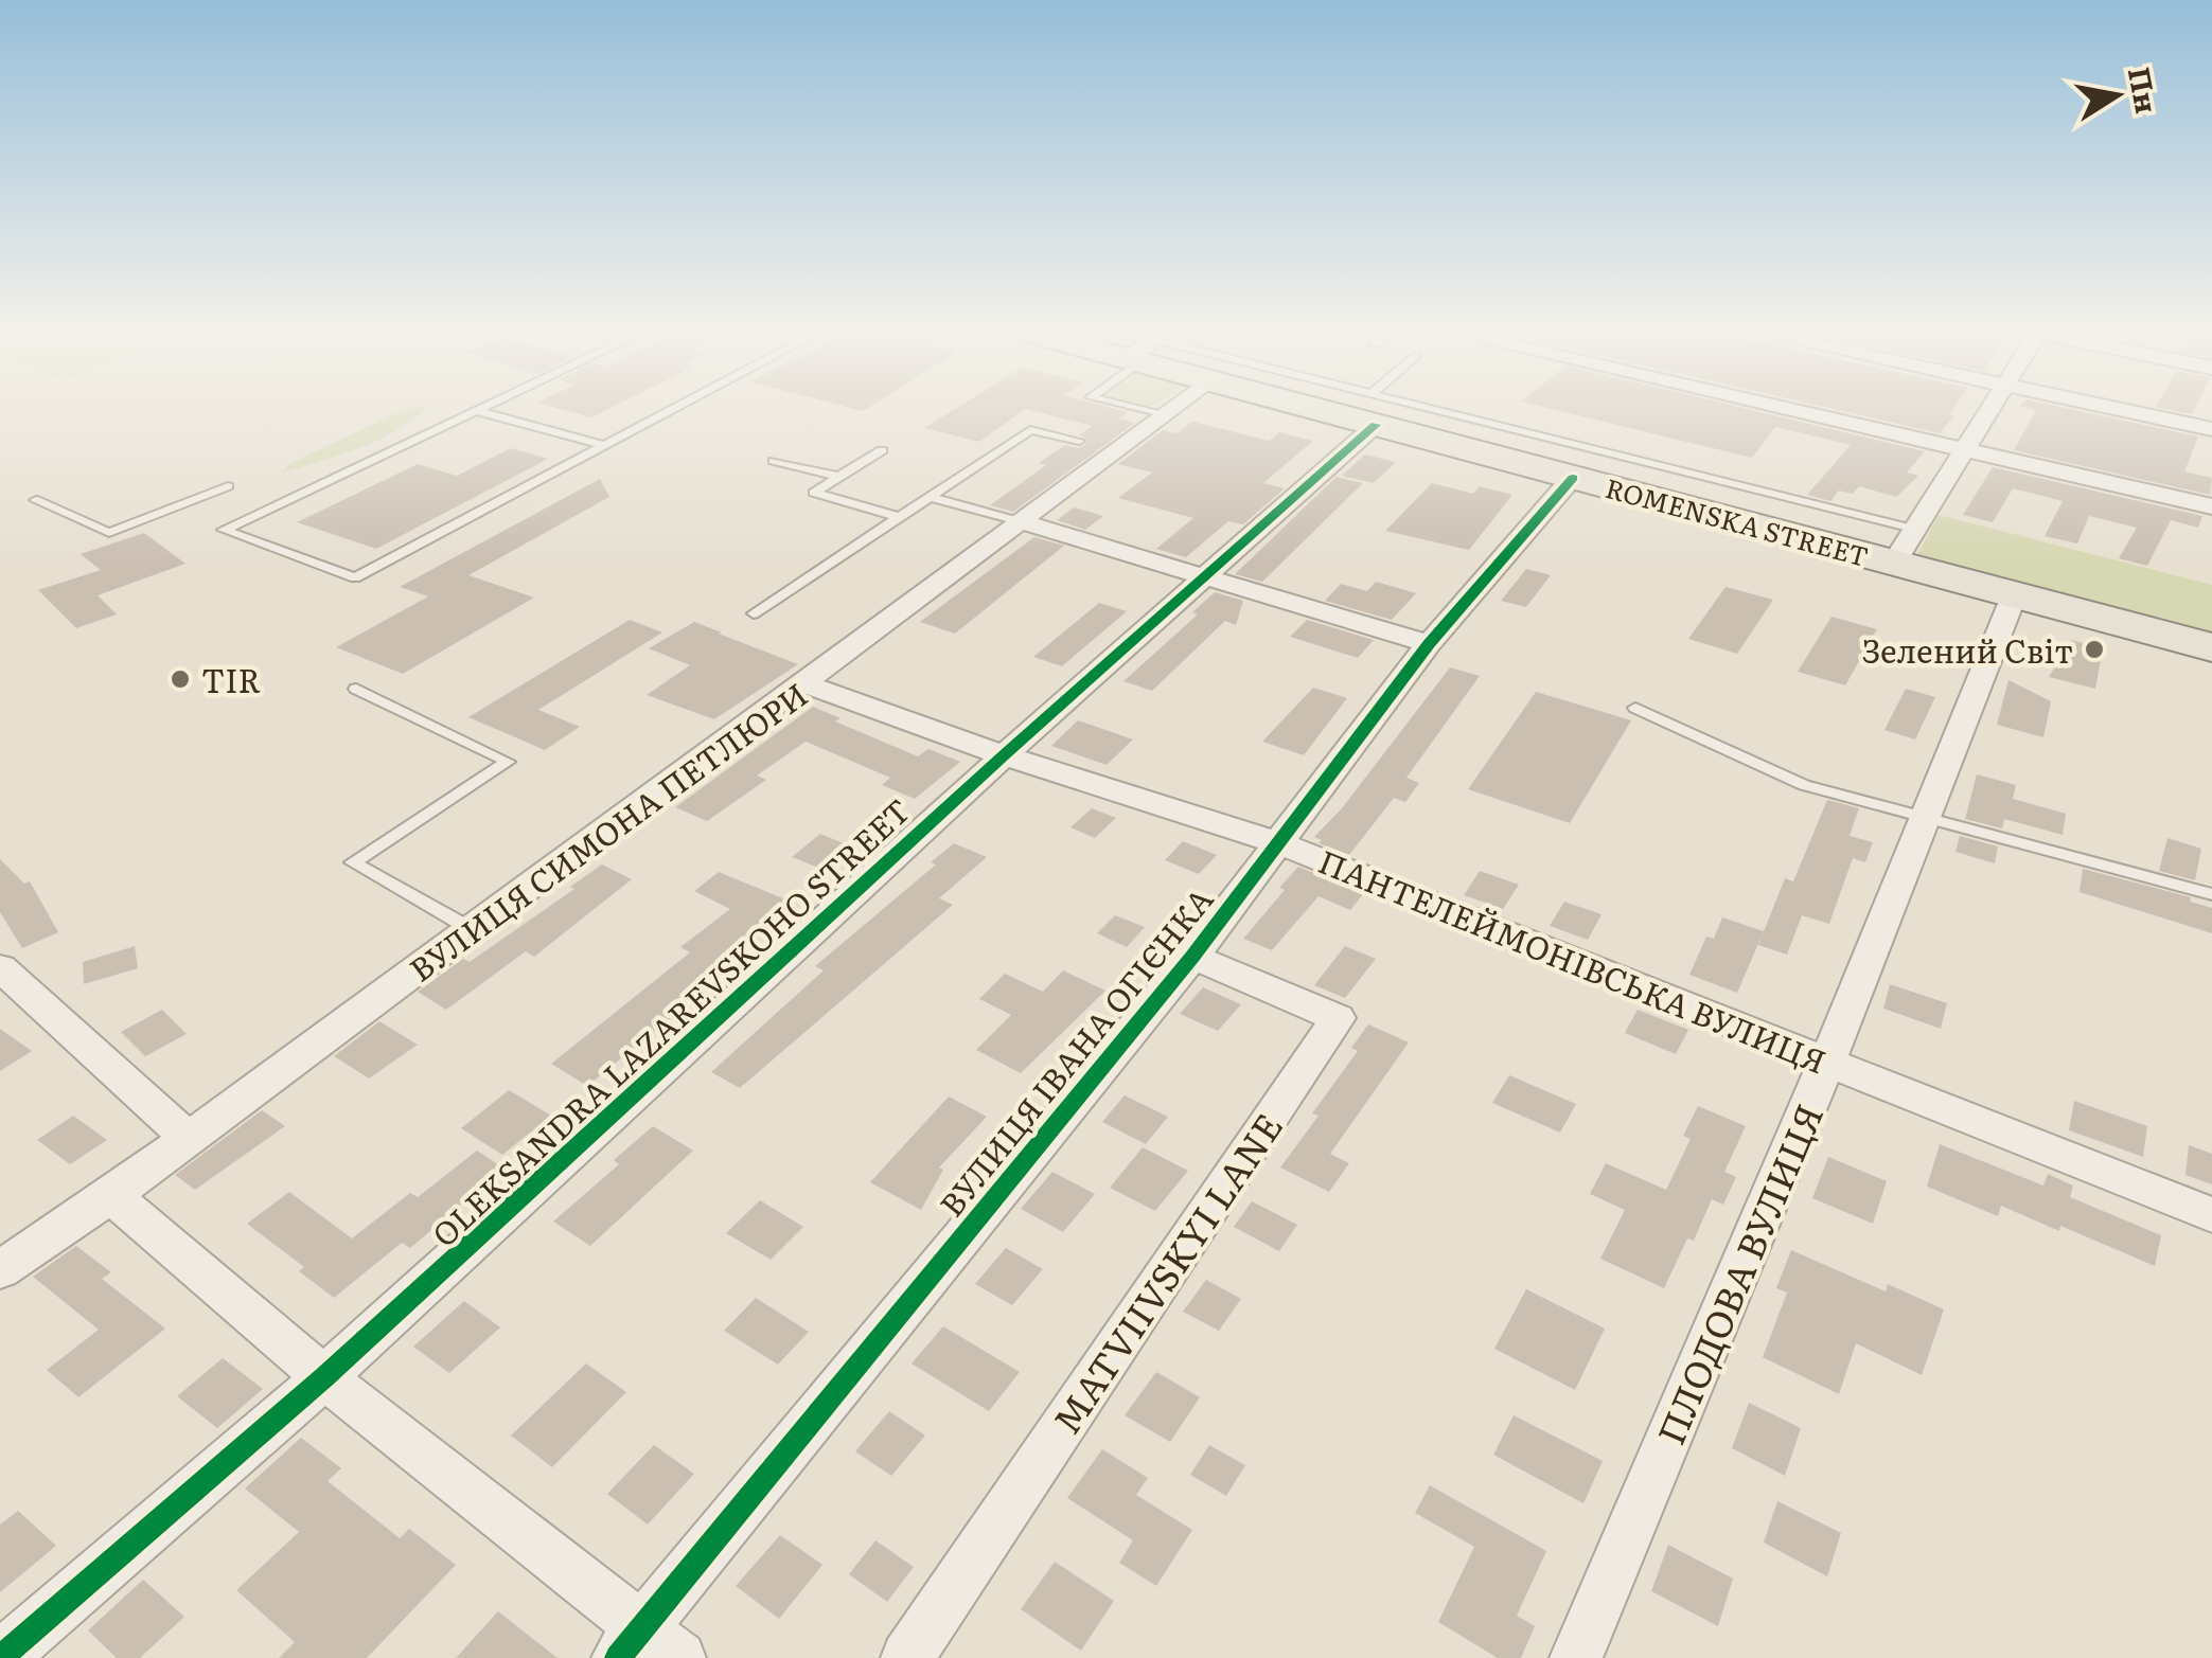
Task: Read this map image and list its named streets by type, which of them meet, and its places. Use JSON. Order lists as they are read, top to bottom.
{
  "streets": {
    "main road": ["ROMENSKA STREET"],
    "street": [
      "ВУЛИЦЯ СИМОНА ПЕТЛЮРИ",
      "ПАНТЕЛЕЙМОНІВСЬКА ВУЛИЦЯ",
      "OLEKSANDRA LAZAREVSKOHO STREET",
      "ВУЛИЦЯ ІВАНА ОГІЄНКА",
      "MATVIIVSKYI LANE",
      "ПЛОДОВА ВУЛИЦЯ"
    ]
  },
  "crossings": [
    ["ROMENSKA STREET", "OLEKSANDRA LAZAREVSKOHO STREET"],
    ["ROMENSKA STREET", "ВУЛИЦЯ ІВАНА ОГІЄНКА"],
    ["ROMENSKA STREET", "ПЛОДОВА ВУЛИЦЯ"],
    ["ВУЛИЦЯ СИМОНА ПЕТЛЮРИ", "ПАНТЕЛЕЙМОНІВСЬКА ВУЛИЦЯ"],
    ["ПАНТЕЛЕЙМОНІВСЬКА ВУЛИЦЯ", "OLEKSANDRA LAZAREVSKOHO STREET"],
    ["ПАНТЕЛЕЙМОНІВСЬКА ВУЛИЦЯ", "ВУЛИЦЯ ІВАНА ОГІЄНКА"],
    ["ПАНТЕЛЕЙМОНІВСЬКА ВУЛИЦЯ", "ПЛОДОВА ВУЛИЦЯ"],
    ["ВУЛИЦЯ ІВАНА ОГІЄНКА", "MATVIIVSKYI LANE"]
  ],
  "places": ["Зелений Світ", "TIR"],
  "north": "right"
}
